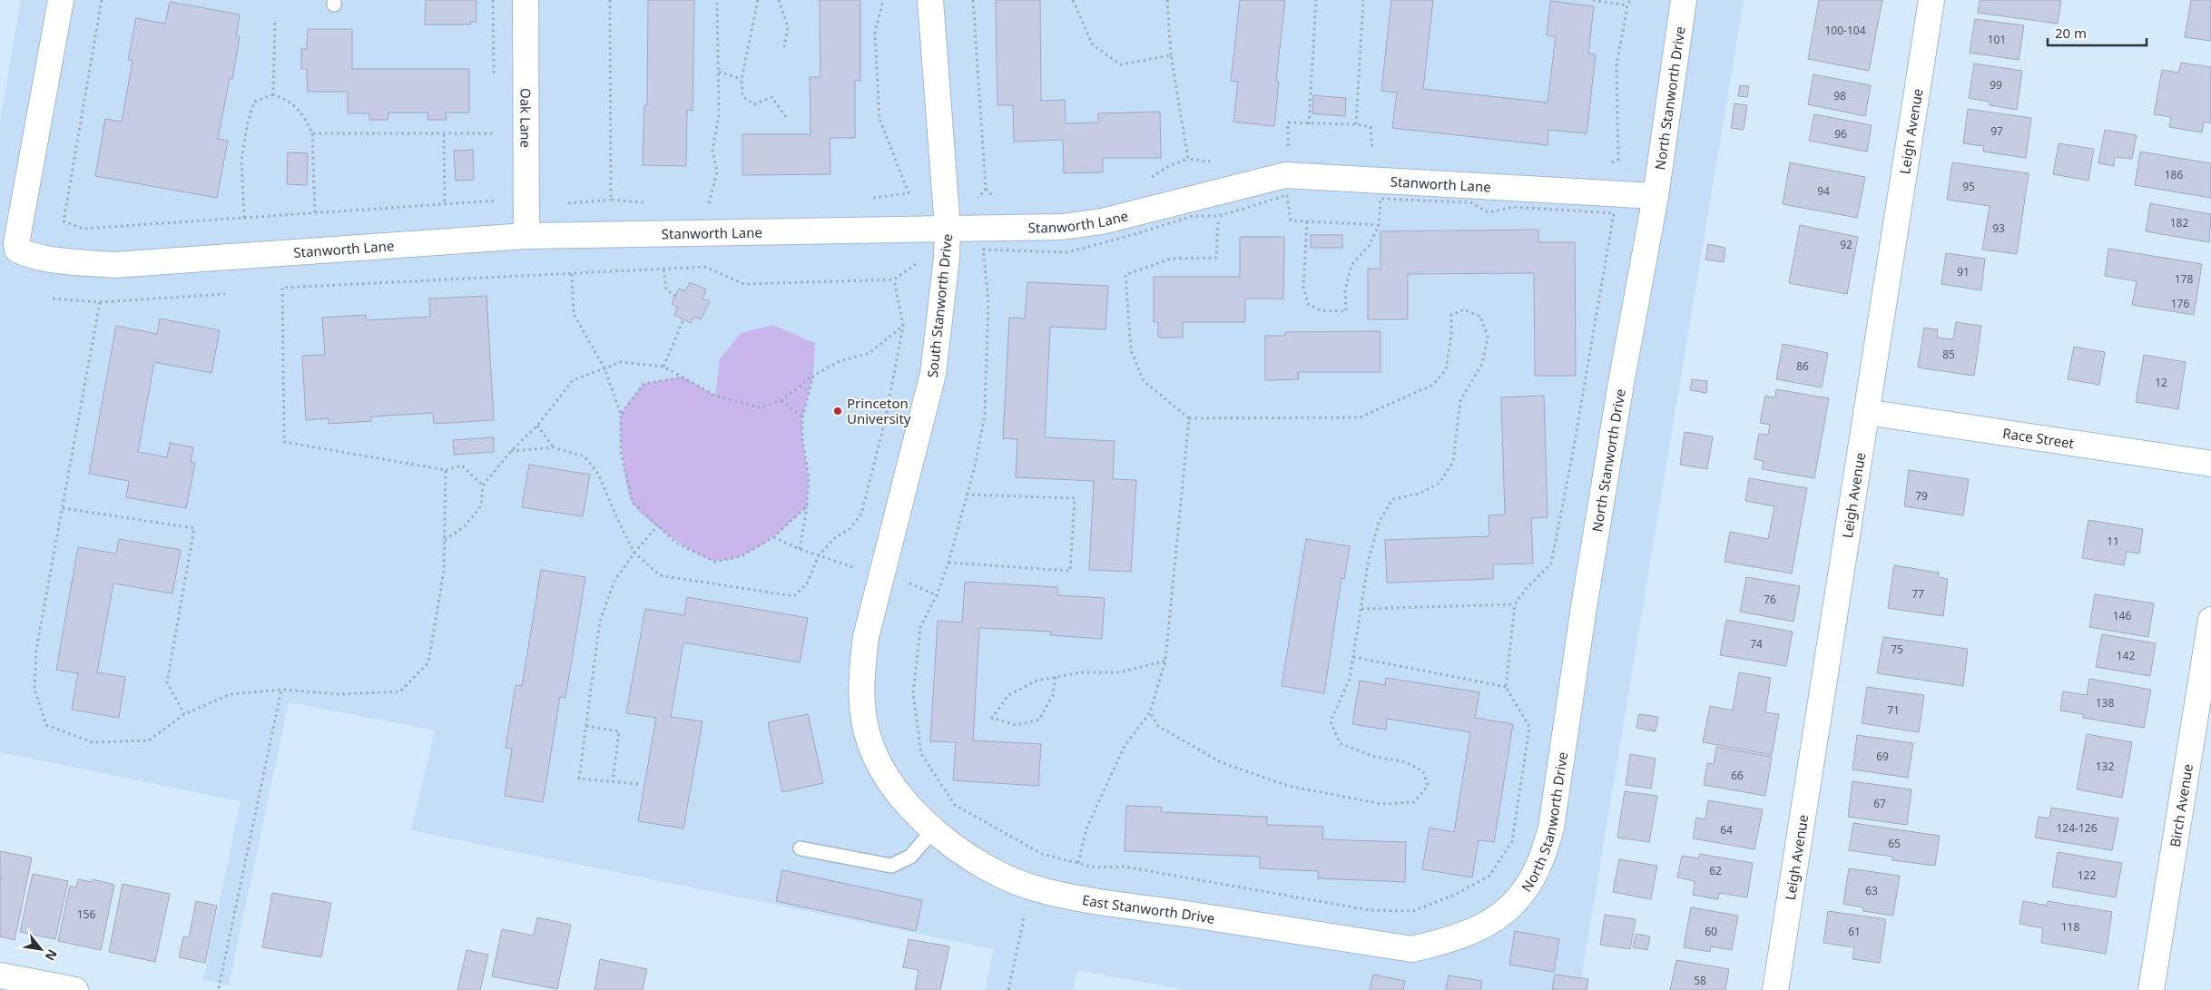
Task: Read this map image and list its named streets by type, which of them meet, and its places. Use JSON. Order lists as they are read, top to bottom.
{
  "streets": {
    "street": [
      "North Stanworth Drive",
      "Oak Lane",
      "Leigh Avenue",
      "Stanworth Lane",
      "South Stanworth Drive",
      "Race Street",
      "Birch Avenue",
      "East Stanworth Drive"
    ]
  },
  "crossings": [
    ["North Stanworth Drive", "Stanworth Lane"],
    ["North Stanworth Drive", "East Stanworth Drive"],
    ["Oak Lane", "Stanworth Lane"],
    ["Leigh Avenue", "Race Street"],
    ["Stanworth Lane", "South Stanworth Drive"],
    ["South Stanworth Drive", "East Stanworth Drive"]
  ],
  "places": ["Princeton University"],
  "house_numbers": [
    "100-104",
    "101",
    "99",
    "98",
    "97",
    "96",
    "186",
    "95",
    "94",
    "182",
    "93",
    "92",
    "91",
    "178",
    "176",
    "85",
    "86",
    "12",
    "79",
    "11",
    "77",
    "76",
    "146",
    "74",
    "75",
    "142",
    "138",
    "71",
    "69",
    "132",
    "66",
    "67",
    "124-126",
    "64",
    "65",
    "62",
    "122",
    "63",
    "156",
    "118",
    "60",
    "61",
    "58"
  ],
  "scale_bar": "20 m",
  "north": "bottom right"
}
